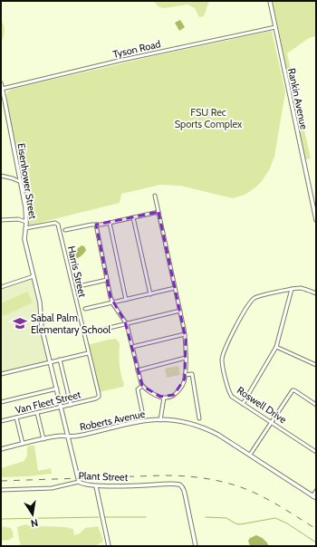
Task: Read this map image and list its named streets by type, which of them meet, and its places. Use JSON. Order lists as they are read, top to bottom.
{
  "streets": {
    "street": [
      "Tyson Road",
      "Rankin Avenue",
      "Eisenhower Street",
      "Harris Street",
      "Van Fleet Street",
      "Roswell Drive",
      "Roberts Avenue",
      "Plant Street"
    ]
  },
  "crossings": [
    ["Tyson Road", "Rankin Avenue"],
    ["Tyson Road", "Eisenhower Street"],
    ["Eisenhower Street", "Harris Street"],
    ["Eisenhower Street", "Van Fleet Street"],
    ["Eisenhower Street", "Roberts Avenue"],
    ["Eisenhower Street", "Plant Street"],
    ["Harris Street", "Van Fleet Street"]
  ],
  "parks": ["FSU Rec Sports Complex"],
  "places": {
    "school or university": ["Sabal Palm Elementary School"]
  },
  "north": "bottom"
}
